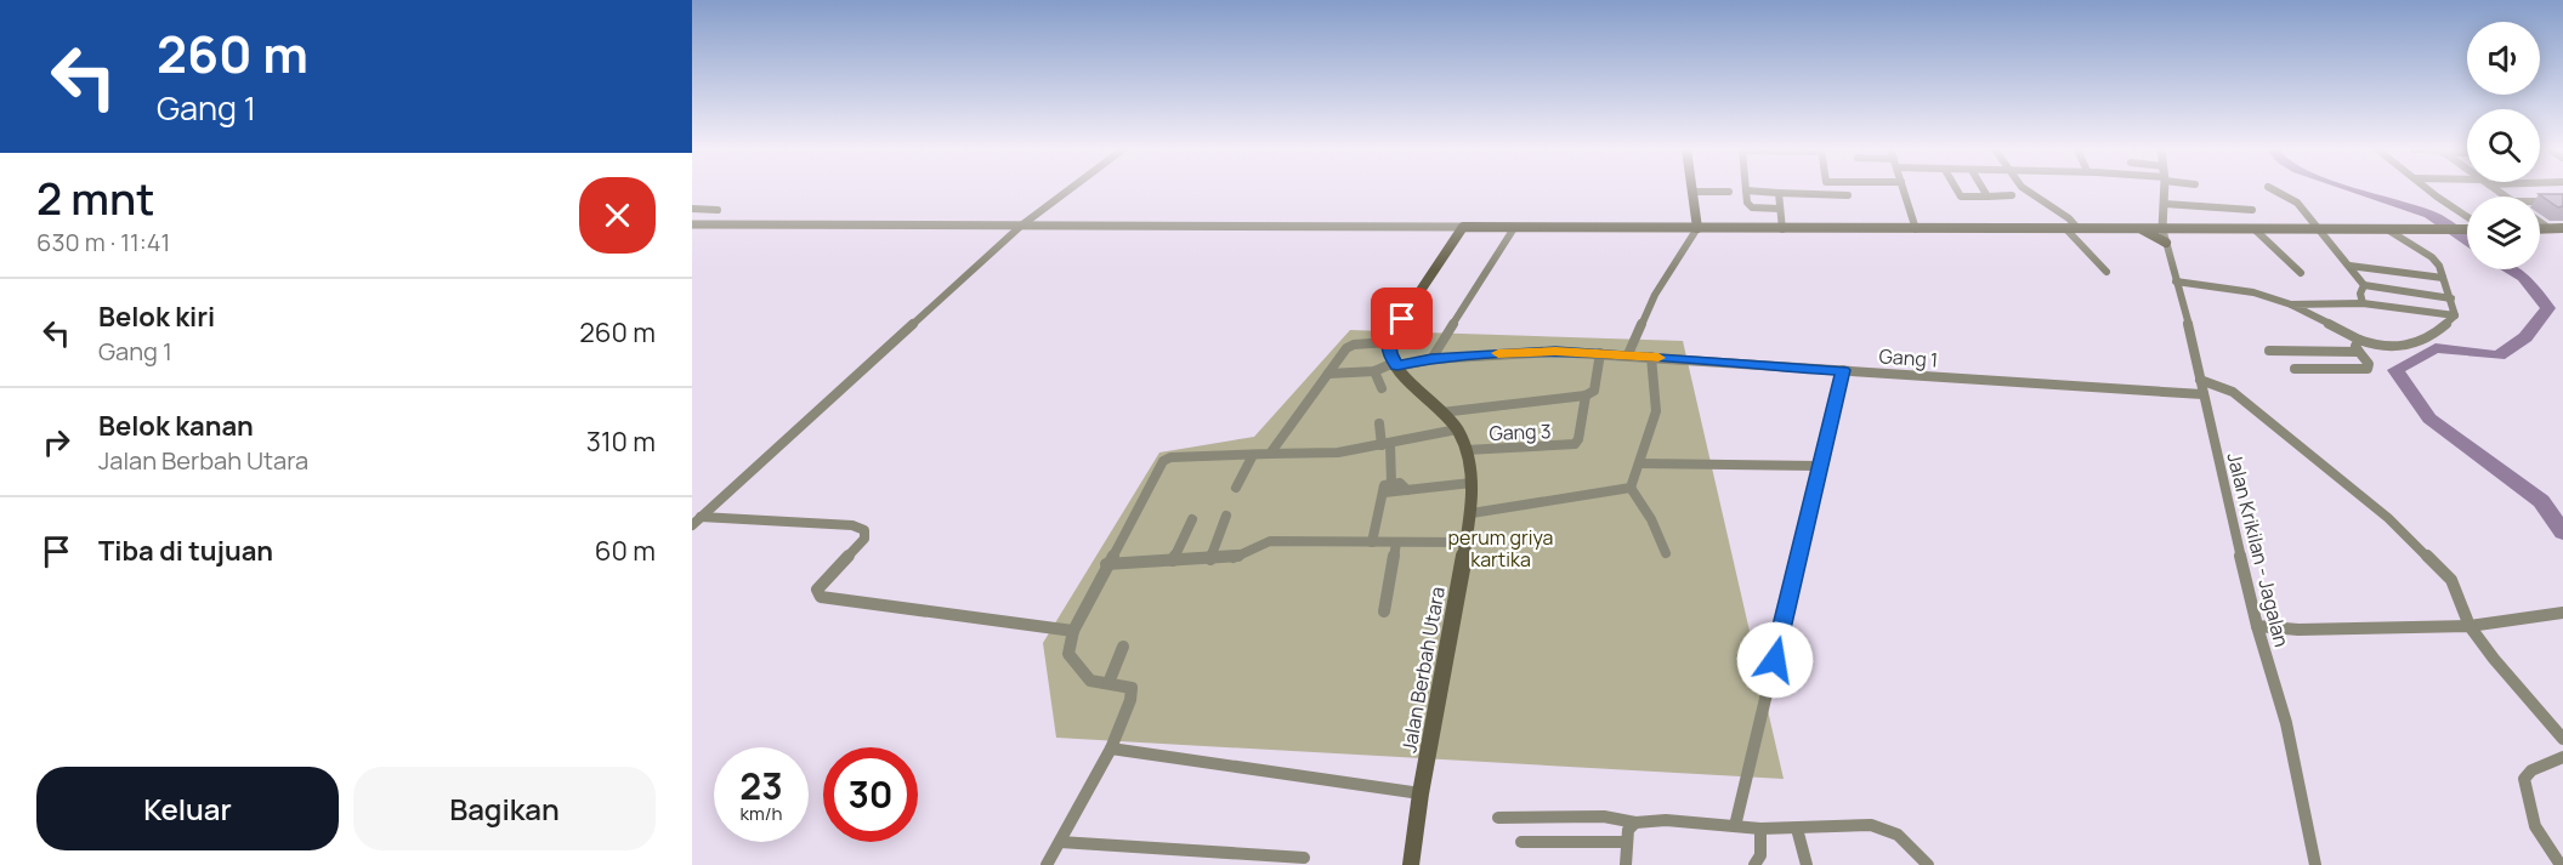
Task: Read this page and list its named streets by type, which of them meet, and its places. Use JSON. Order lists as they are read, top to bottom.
{
  "streets": {
    "main road": ["Jalan Berbah Utara"],
    "street": ["Gang 1", "Gang 3", "Jalan Krikilan - Jagalan"]
  },
  "crossings": [
    ["Gang 1", "Jalan Krikilan - Jagalan"],
    ["Gang 1", "Jalan Berbah Utara"],
    ["Gang 3", "Jalan Berbah Utara"]
  ],
  "parks": ["perum griya kartika"],
  "page": {
    "turn": ["260 m", "Gang 1"],
    "heading": ["2 mnt", "630 m · 11:41"],
    "list": [
      {
        "name": "Belok kiri",
        "note": "Gang 1",
        "value": "260 m"
      },
      {
        "name": "Belok kanan",
        "note": "Jalan Berbah Utara",
        "value": "310 m"
      },
      {
        "name": "Tiba di tujuan",
        "value": "60 m"
      }
    ],
    "speed": "23 km/h",
    "limit": "30",
    "buttons": ["Keluar", "Bagikan"]
  }
}
